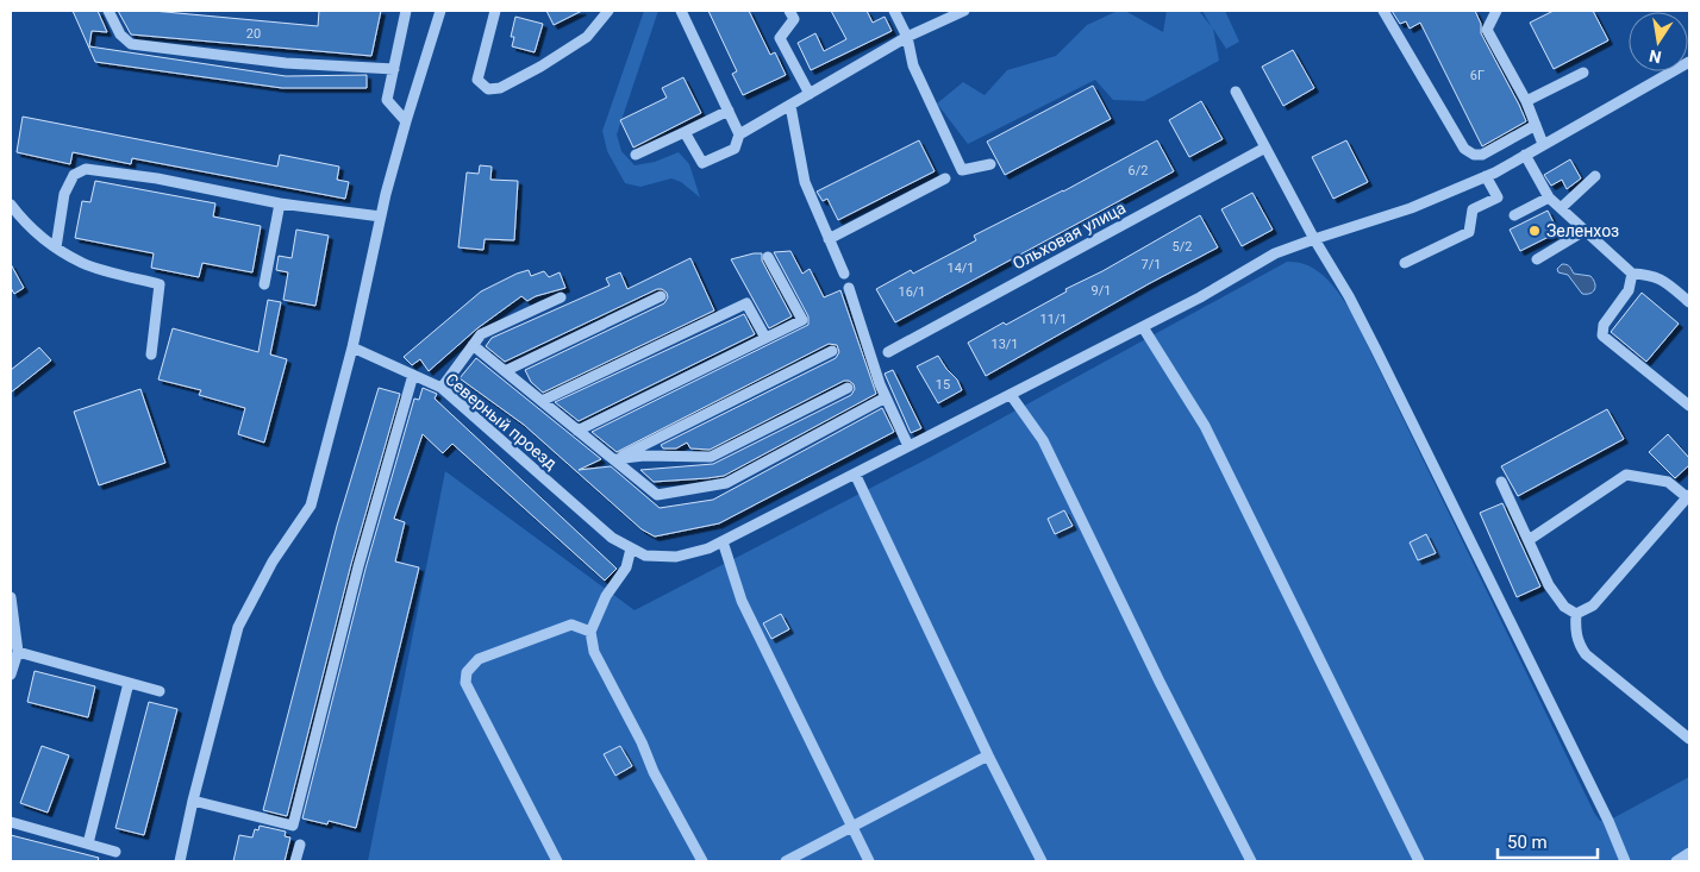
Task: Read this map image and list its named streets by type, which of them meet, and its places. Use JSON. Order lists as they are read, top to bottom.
{
  "streets": {
    "street": ["Ольховая улица", "Северный проезд"]
  },
  "places": ["Зеленхоз"],
  "house_numbers": [
    "20",
    "6Г",
    "6/2",
    "5/2",
    "7/1",
    "14/1",
    "9/1",
    "16/1",
    "11/1",
    "13/1",
    "15"
  ],
  "scale_bar": "50 m",
  "north": "bottom"
}
